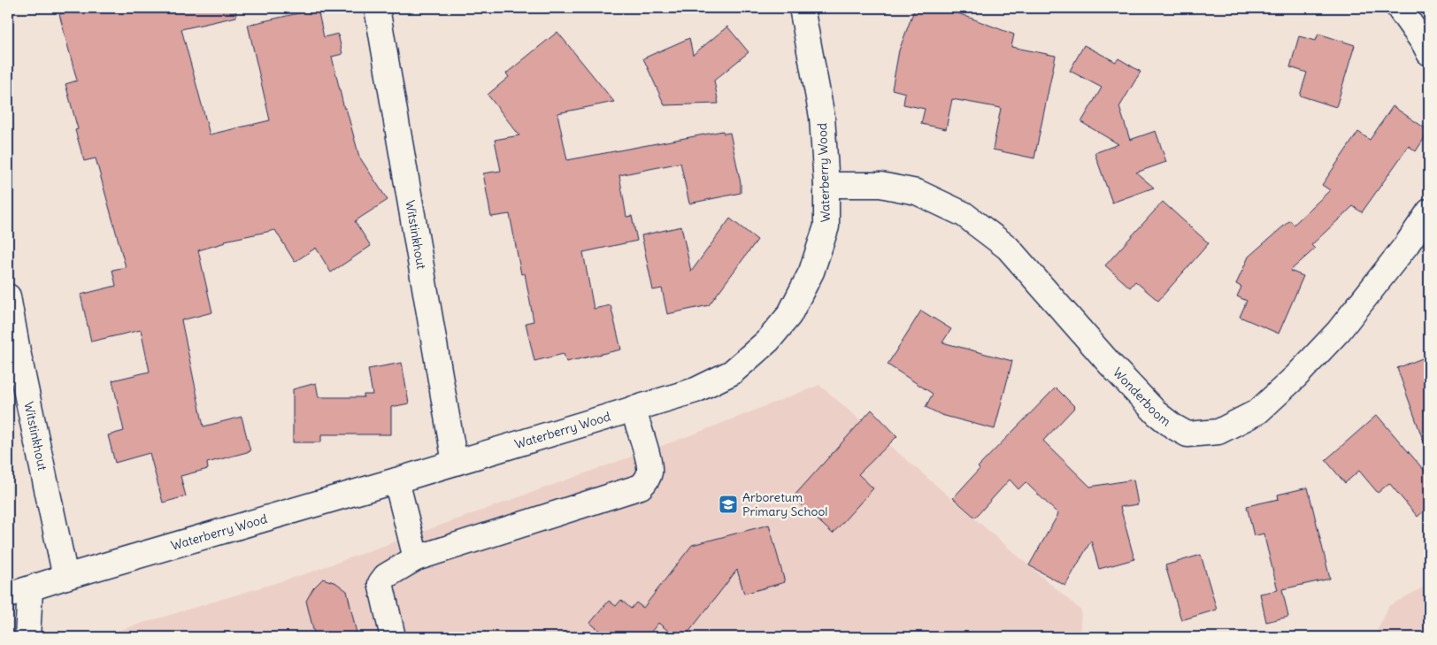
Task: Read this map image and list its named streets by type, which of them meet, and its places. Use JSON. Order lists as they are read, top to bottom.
{
  "streets": {
    "street": ["Waterberry Wood", "Witstinkhout", "Wonderboom"]
  },
  "crossings": [
    ["Waterberry Wood", "Witstinkhout"],
    ["Waterberry Wood", "Wonderboom"]
  ],
  "places": {
    "school or university": ["Arboretum Primary School"]
  }
}
